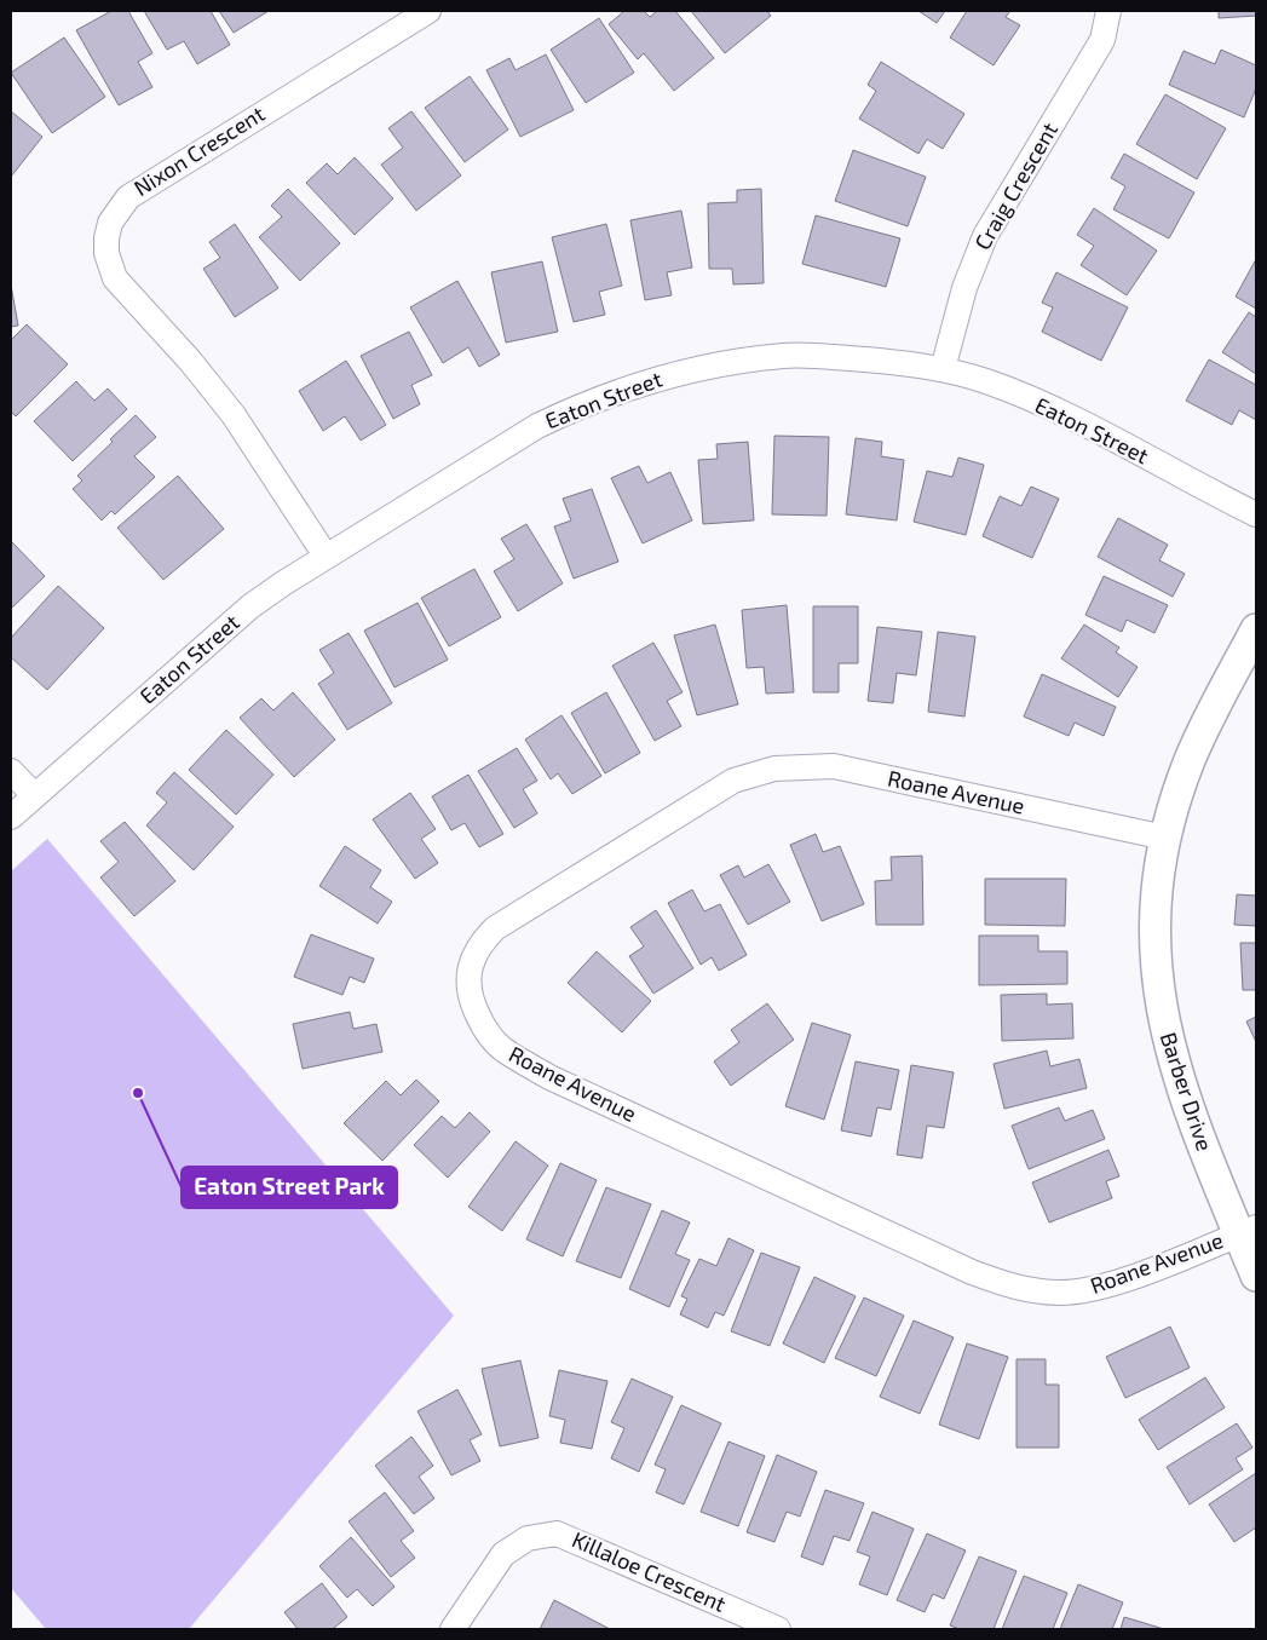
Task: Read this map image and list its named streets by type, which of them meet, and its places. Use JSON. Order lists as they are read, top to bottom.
{
  "streets": {
    "street": [
      "Nixon Crescent",
      "Craig Crescent",
      "Eaton Street",
      "Roane Avenue",
      "Barber Drive",
      "Killaloe Crescent"
    ]
  },
  "crossings": [
    ["Nixon Crescent", "Eaton Street"],
    ["Craig Crescent", "Eaton Street"],
    ["Roane Avenue", "Barber Drive"]
  ],
  "places": ["Eaton Street Park"]
}
